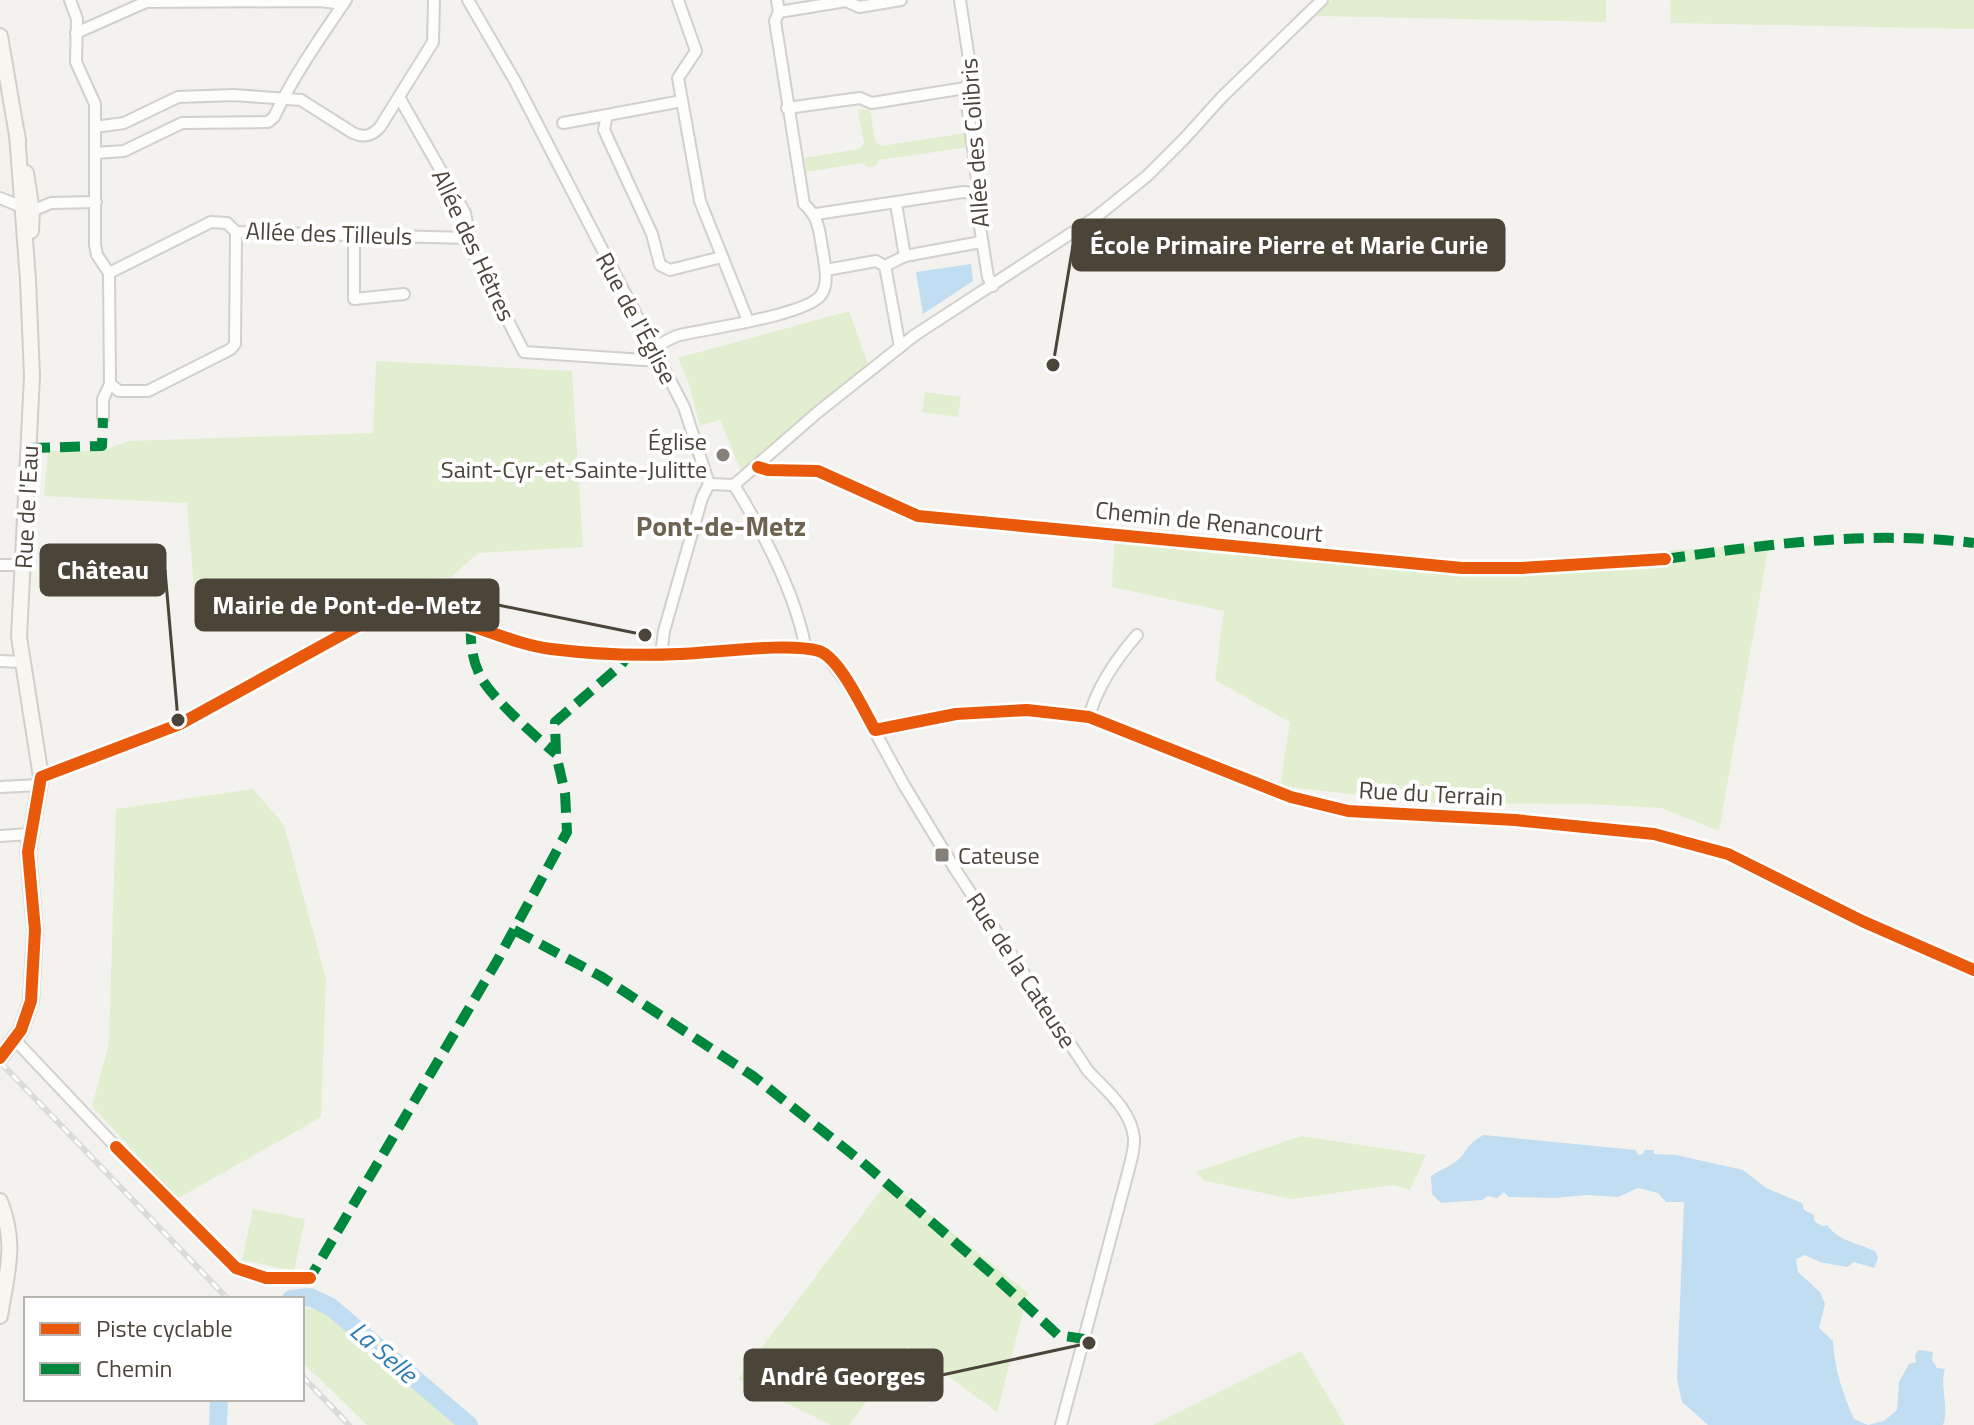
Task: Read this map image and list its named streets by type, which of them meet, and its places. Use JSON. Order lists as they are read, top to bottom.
{
  "streets": {
    "street": [
      "Allée des Colibris",
      "Allée des Tilleuls",
      "Allée des Hêtres",
      "Rue de l'Église",
      "Rue de l'Eau",
      "Chemin de Renancourt",
      "Rue du Terrain",
      "Rue de la Cateuse"
    ]
  },
  "crossings": [
    ["Allée des Tilleuls", "Allée des Hêtres"],
    ["Allée des Hêtres", "Rue de l'Église"],
    ["Rue du Terrain", "Rue de la Cateuse"]
  ],
  "districts": ["Pont-de-Metz"],
  "water": ["La Selle"],
  "places": {
    "other": [
      "École Primaire Pierre et Marie Curie",
      "Église Saint-Cyr-et-Sainte-Julitte",
      "Mairie de Pont-de-Metz",
      "Château",
      "André Georges"
    ],
    "transit": ["Cateuse"]
  },
  "legend": ["Piste cyclable", "Chemin"]
}
